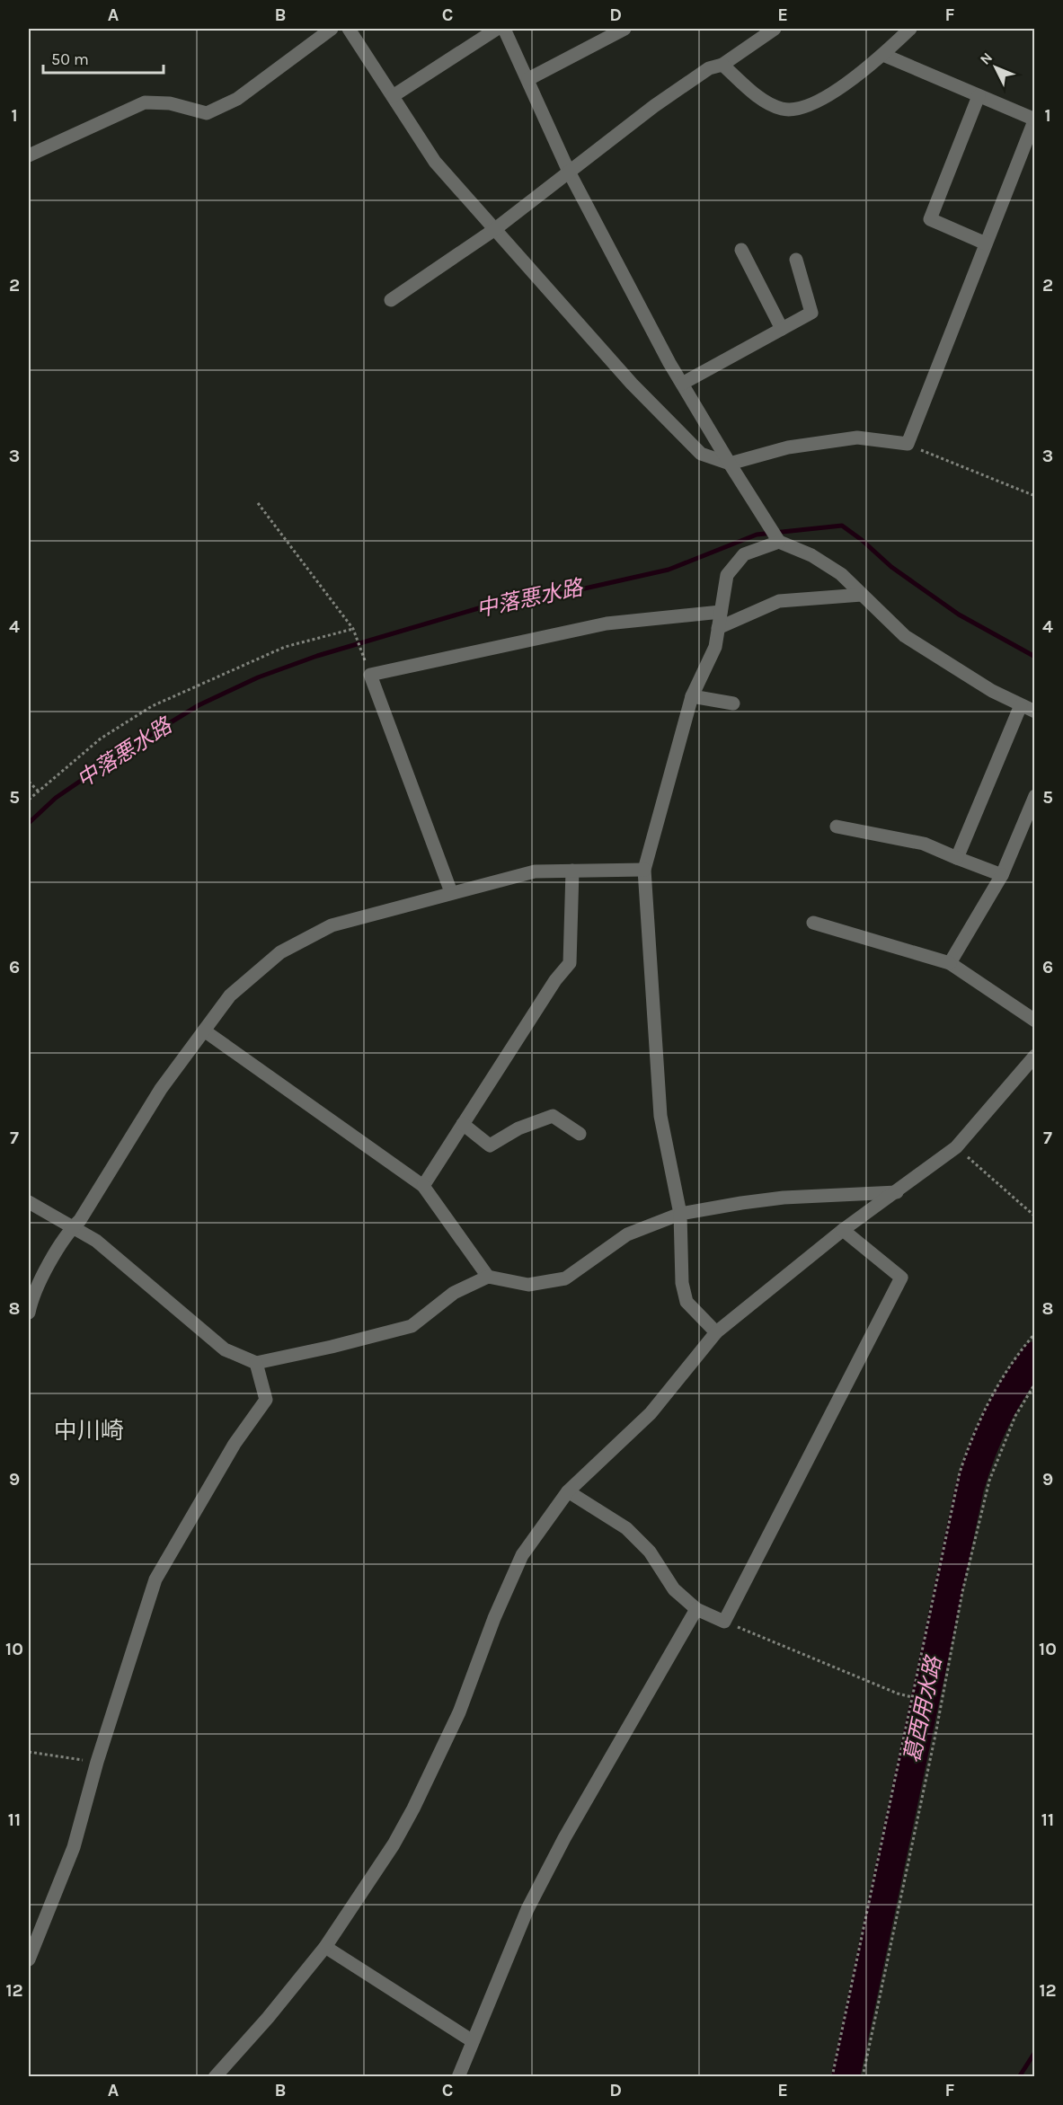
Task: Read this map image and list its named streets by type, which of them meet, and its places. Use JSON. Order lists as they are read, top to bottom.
{
  "districts": ["中川崎"],
  "water": ["中落悪水路", "葛西用水路"],
  "scale_bar": "50 m",
  "north": "top left",
  "grid": {
    "columns": [
      "A",
      "B",
      "C",
      "D",
      "E",
      "F"
    ],
    "rows": [
      "1",
      "2",
      "3",
      "4",
      "5",
      "6",
      "7",
      "8",
      "9",
      "10",
      "11",
      "12"
    ]
  }
}
